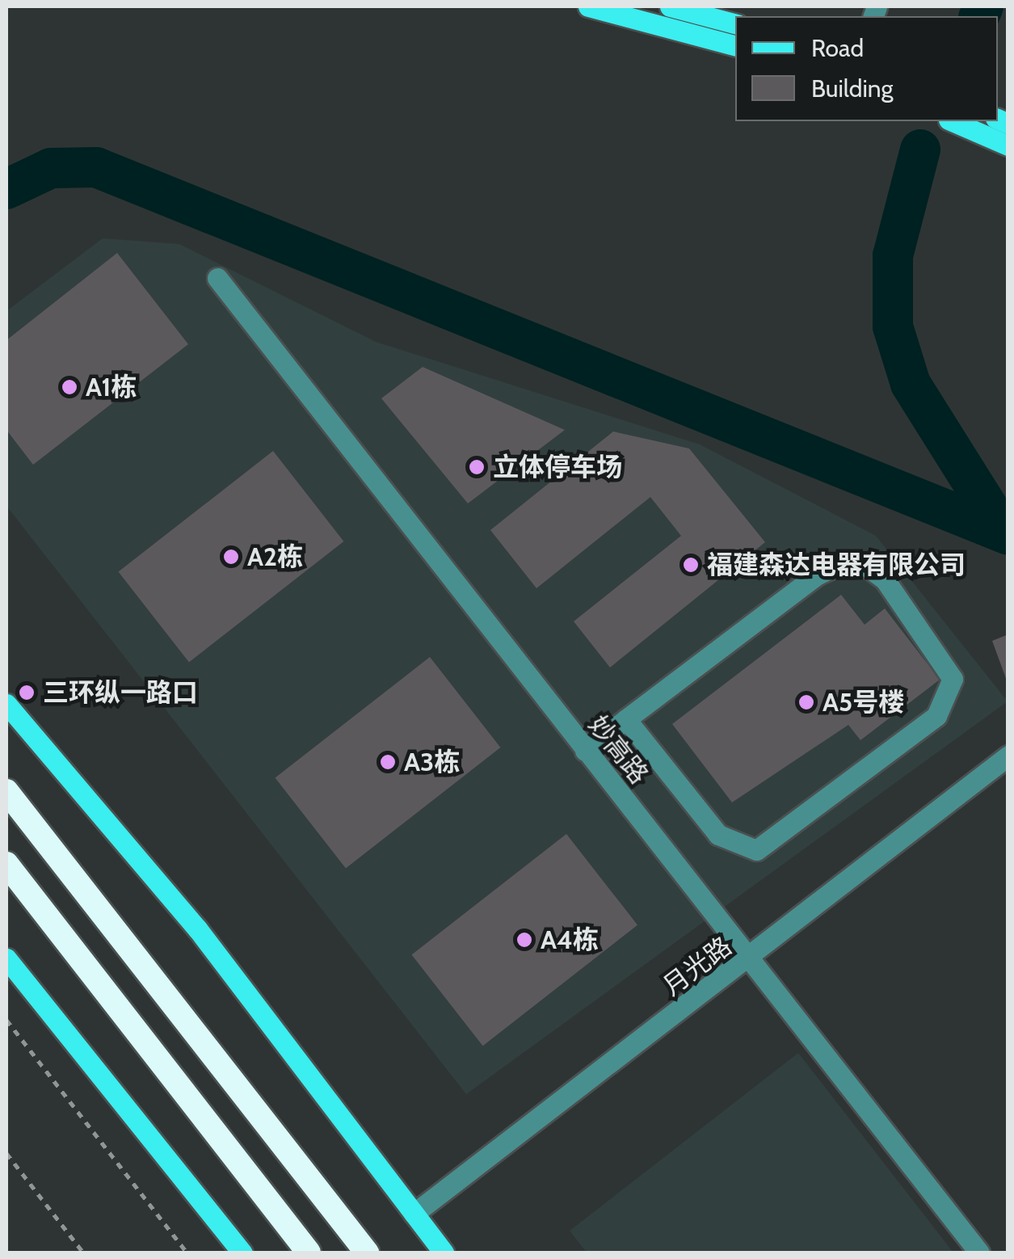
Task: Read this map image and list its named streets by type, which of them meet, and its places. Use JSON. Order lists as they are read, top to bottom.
{
  "streets": {
    "street": ["妙高路", "月光路"]
  },
  "crossings": [
    ["妙高路", "月光路"]
  ],
  "places": [
    "A1栋",
    "立体停车场",
    "A2栋",
    "福建森达电器有限公司",
    "三环纵一路口",
    "A5号楼",
    "A3栋",
    "A4栋"
  ],
  "legend": ["Road", "Building"]
}
